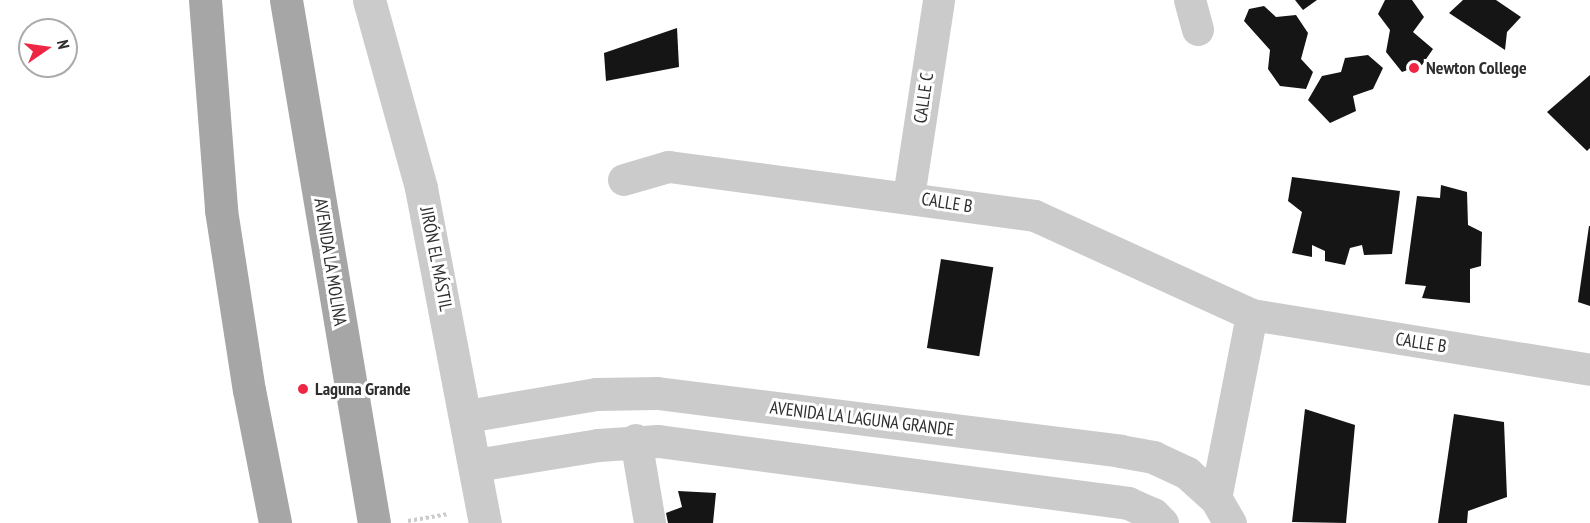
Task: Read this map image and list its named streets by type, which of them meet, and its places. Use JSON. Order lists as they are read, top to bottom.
{
  "streets": {
    "main road": ["AVENIDA LA MOLINA"],
    "street": [
      "CALLE C",
      "CALLE B",
      "JIRÓN EL MÁSTIL",
      "AVENIDA LA LAGUNA GRANDE"
    ]
  },
  "crossings": [
    ["CALLE C", "CALLE B"],
    ["JIRÓN EL MÁSTIL", "AVENIDA LA LAGUNA GRANDE"]
  ],
  "places": ["Newton College", "Laguna Grande"],
  "north": "right"
}
